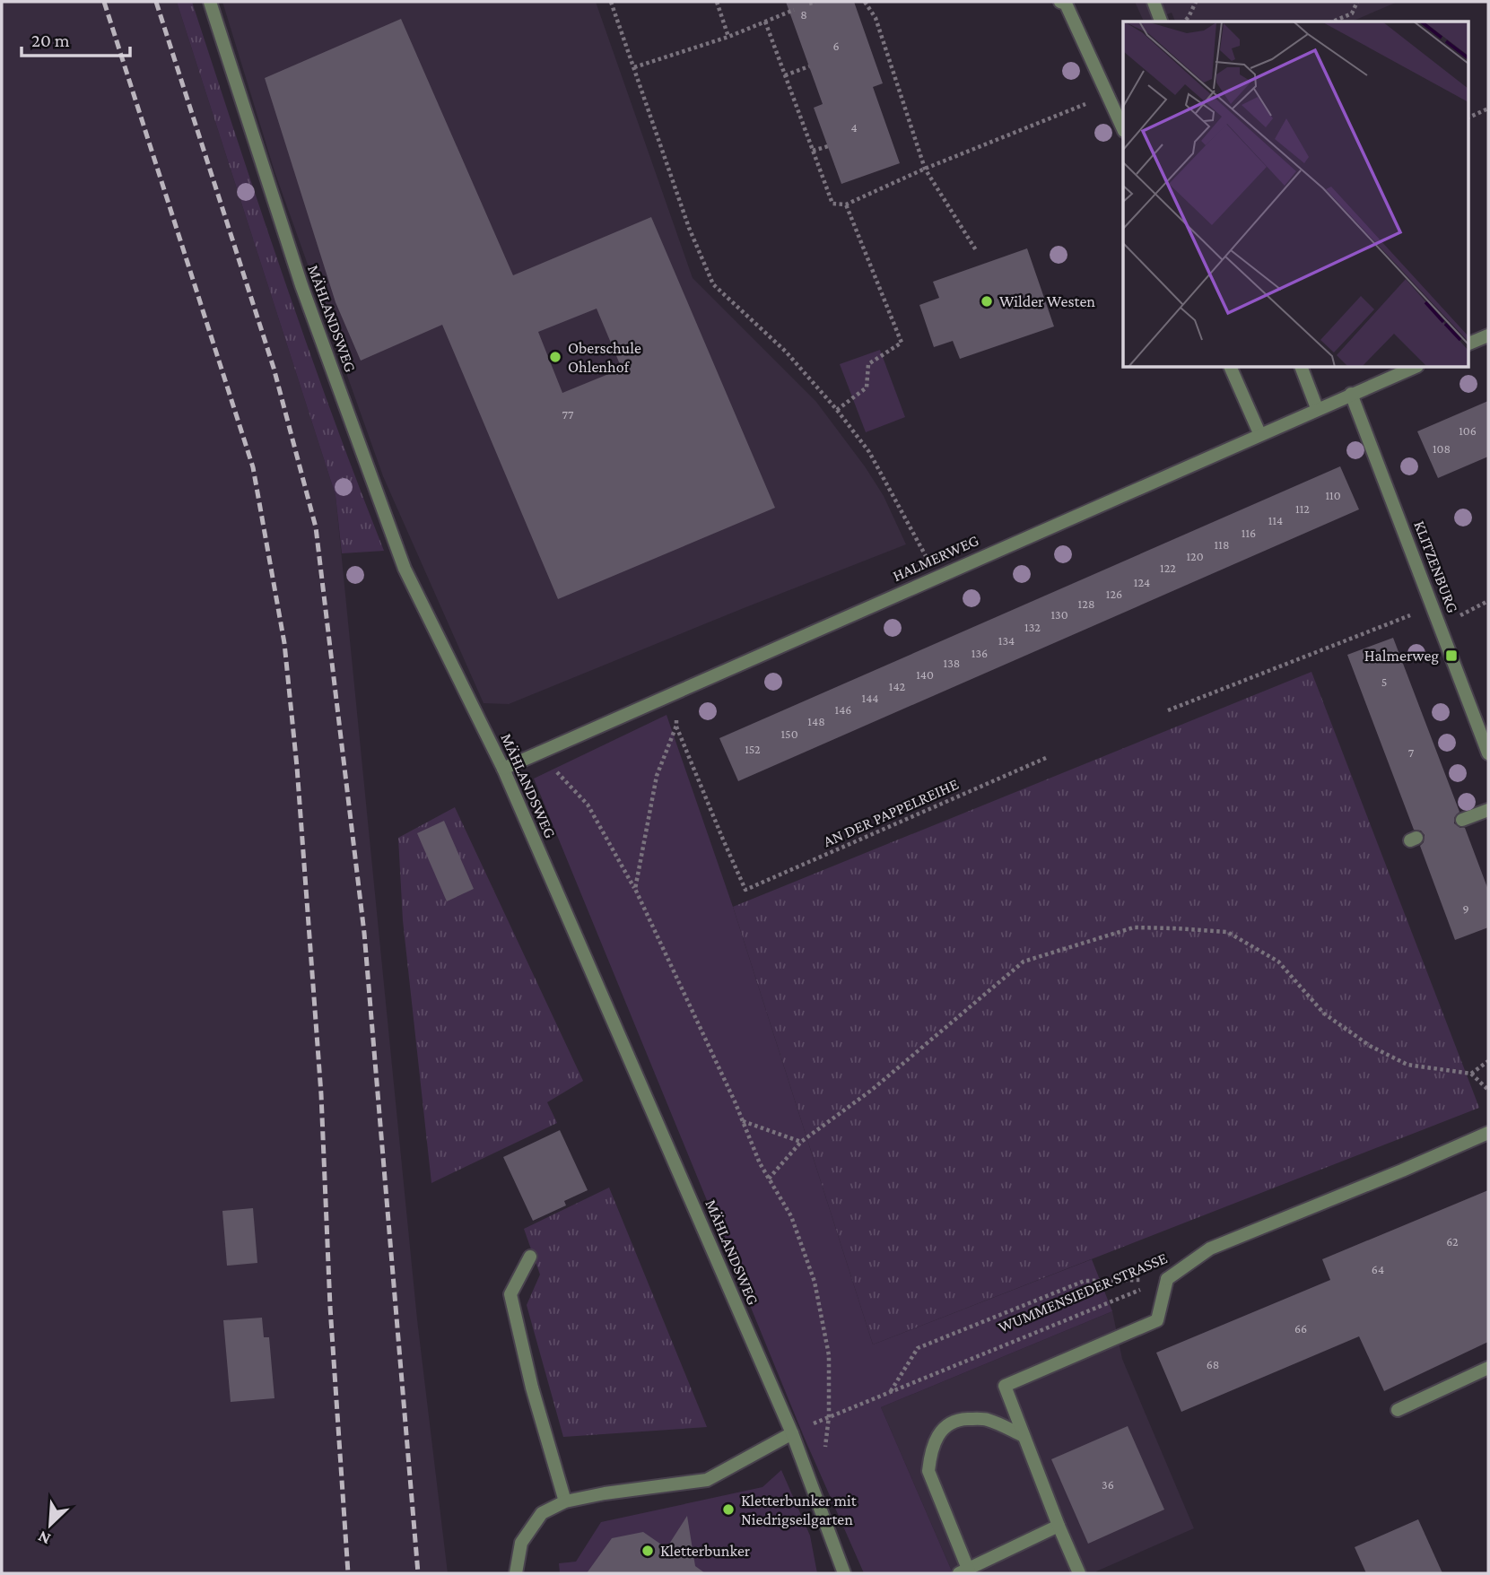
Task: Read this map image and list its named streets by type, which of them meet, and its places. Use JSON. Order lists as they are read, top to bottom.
{
  "streets": {
    "street": [
      "MÄHLANDSWEG",
      "HALMERWEG",
      "KLITZENBURG",
      "WUMMENSIEDER STRASSE"
    ],
    "path": ["AN DER PAPPELREIHE"]
  },
  "crossings": [
    ["MÄHLANDSWEG", "HALMERWEG"],
    ["MÄHLANDSWEG", "WUMMENSIEDER STRASSE"],
    ["HALMERWEG", "KLITZENBURG"]
  ],
  "places": {
    "other": [
      "Wilder Westen",
      "Oberschule Ohlenhof",
      "Kletterbunker mit Niedrigseilgarten",
      "Kletterbunker"
    ],
    "transit": ["Halmerweg"]
  },
  "house_numbers": [
    "8",
    "6",
    "4",
    "77",
    "106",
    "108",
    "110",
    "112",
    "114",
    "116",
    "118",
    "120",
    "122",
    "124",
    "126",
    "128",
    "130",
    "132",
    "134",
    "136",
    "138",
    "140",
    "5",
    "142",
    "144",
    "146",
    "148",
    "150",
    "152",
    "7",
    "9",
    "62",
    "64",
    "66",
    "68",
    "36"
  ],
  "scale_bar": "20 m",
  "north": "bottom left"
}
